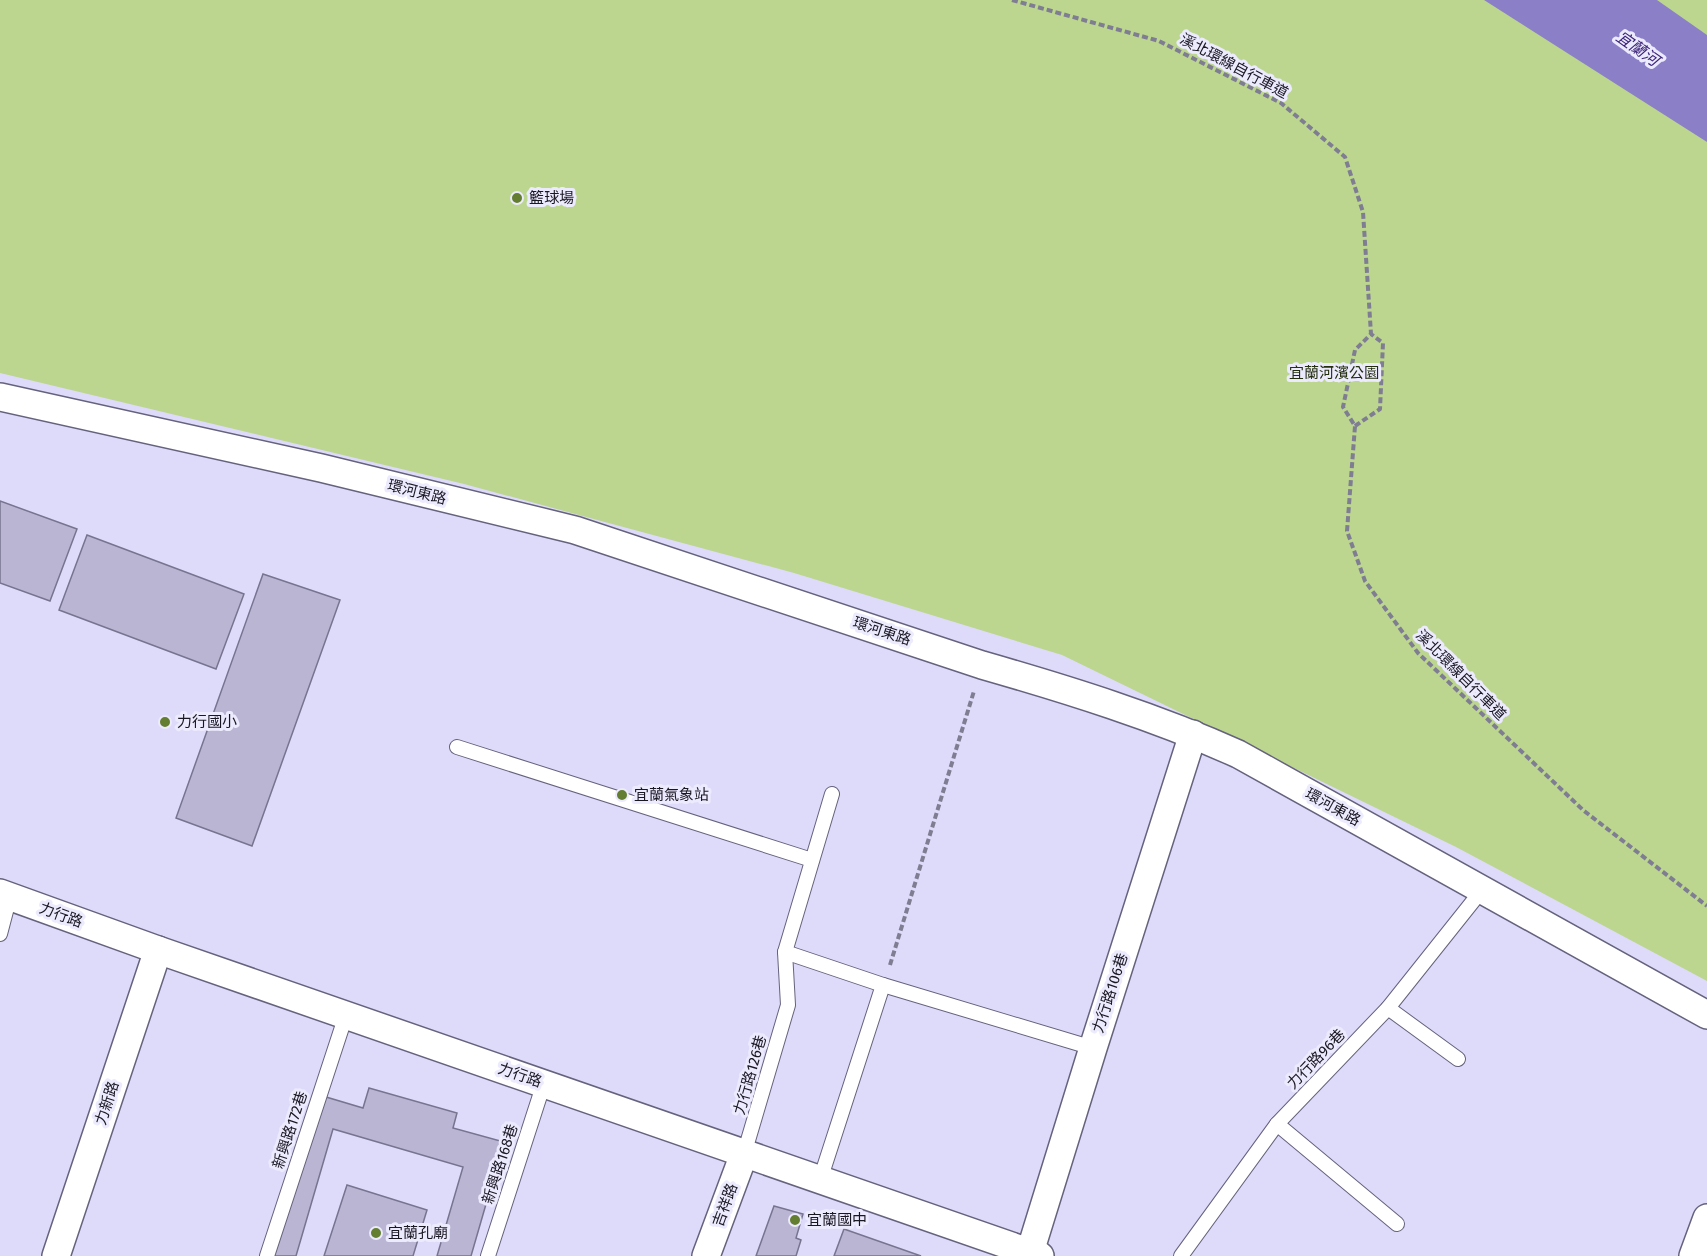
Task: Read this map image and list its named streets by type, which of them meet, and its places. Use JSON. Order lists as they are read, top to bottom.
{
  "streets": {
    "street": [
      "環河東路",
      "力行路",
      "力行路106巷",
      "力新路",
      "吉祥路"
    ],
    "lane": [
      "力行路96巷",
      "力行路126巷",
      "新興路172巷",
      "新興路168巷"
    ],
    "path": ["溪北環線自行車道"]
  },
  "crossings": [
    ["環河東路", "力行路106巷"],
    ["環河東路", "力行路96巷"],
    ["力行路", "力行路106巷"],
    ["力行路", "力行路126巷"],
    ["力行路", "力新路"],
    ["力行路", "新興路172巷"],
    ["力行路", "新興路168巷"],
    ["力行路", "吉祥路"],
    ["力行路126巷", "吉祥路"]
  ],
  "water": ["宜蘭河"],
  "parks": ["宜蘭河濱公園"],
  "places": [
    "籃球場",
    "力行國小",
    "宜蘭氣象站",
    "宜蘭國中",
    "宜蘭孔廟"
  ]
}
